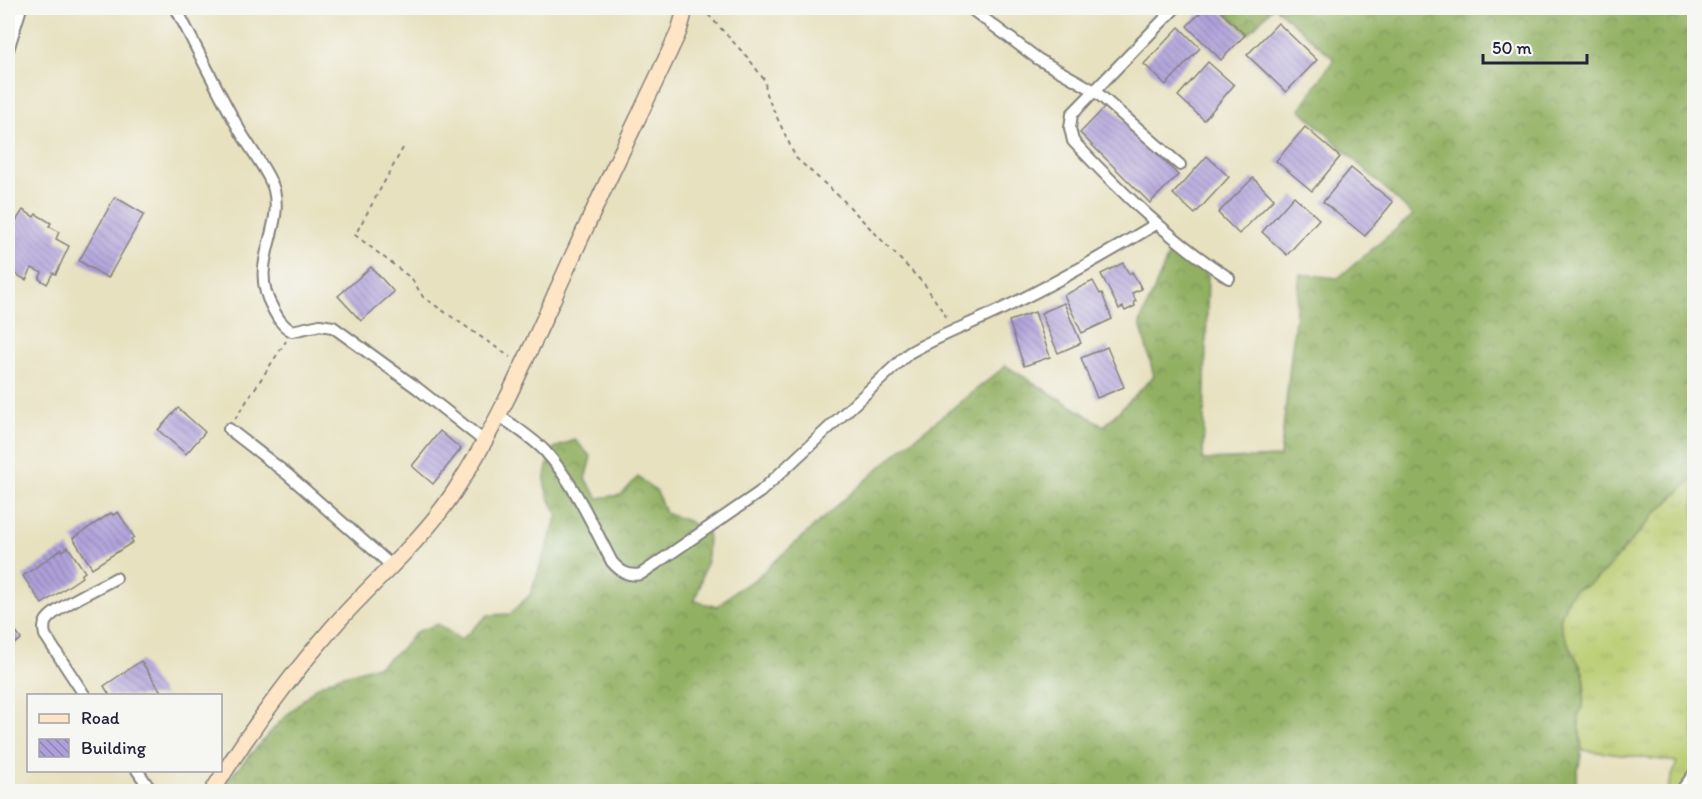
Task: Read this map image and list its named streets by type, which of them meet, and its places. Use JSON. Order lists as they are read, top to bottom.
{
  "legend": ["Road", "Building"],
  "scale_bar": "50 m"
}
